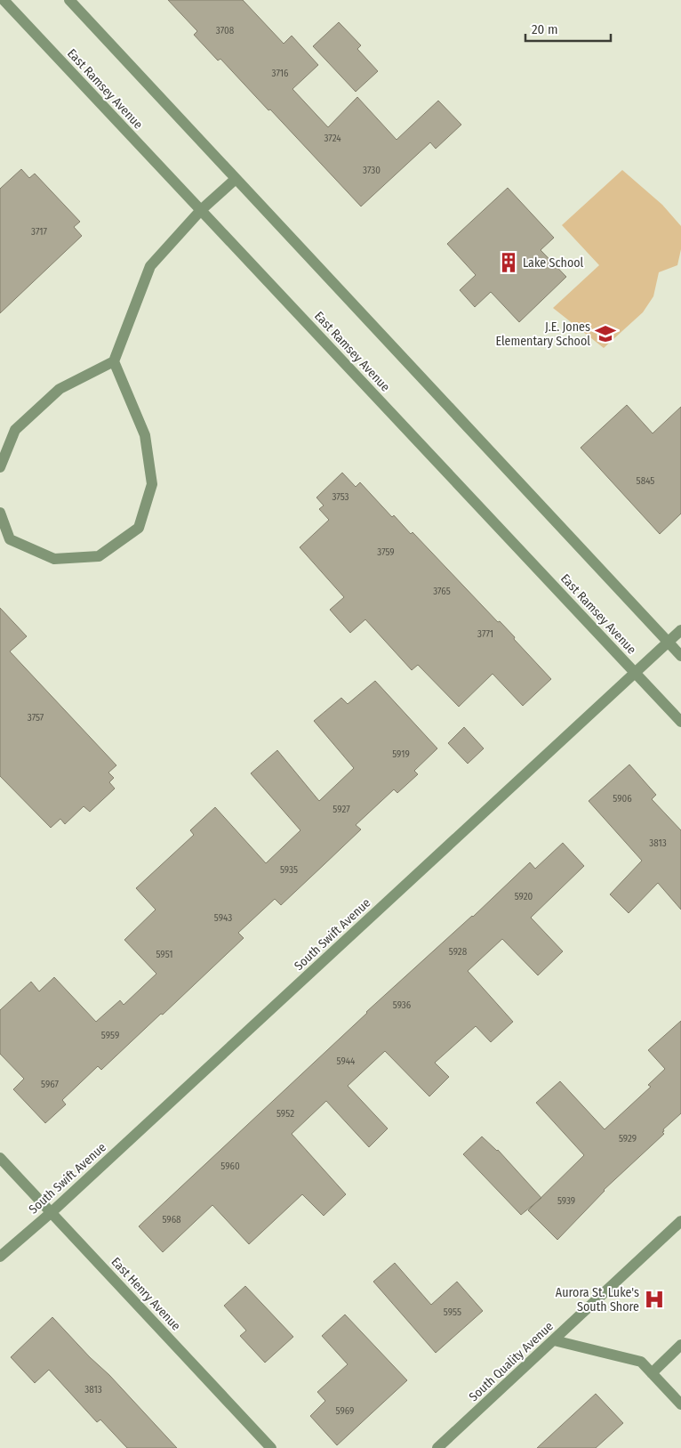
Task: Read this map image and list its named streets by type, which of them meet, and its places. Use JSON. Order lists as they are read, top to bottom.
{
  "streets": {
    "street": [
      "East Ramsey Avenue",
      "South Swift Avenue",
      "East Henry Avenue",
      "South Quality Avenue"
    ]
  },
  "crossings": [
    ["East Ramsey Avenue", "South Swift Avenue"],
    ["South Swift Avenue", "East Henry Avenue"]
  ],
  "places": {
    "building": ["Lake School"],
    "school or university": ["J.E. Jones Elementary School"],
    "hospital": ["Aurora St. Luke's South Shore"]
  },
  "house_numbers": [
    "3708",
    "3716",
    "3724",
    "3730",
    "3717",
    "5845",
    "3753",
    "3759",
    "3765",
    "3771",
    "3757",
    "5919",
    "5906",
    "5927",
    "3813",
    "5935",
    "5920",
    "5943",
    "5928",
    "5951",
    "5936",
    "5959",
    "5944",
    "5967",
    "5952",
    "5929",
    "5960",
    "5939",
    "5968",
    "5955",
    "3813",
    "5969"
  ],
  "scale_bar": "20 m"
}
